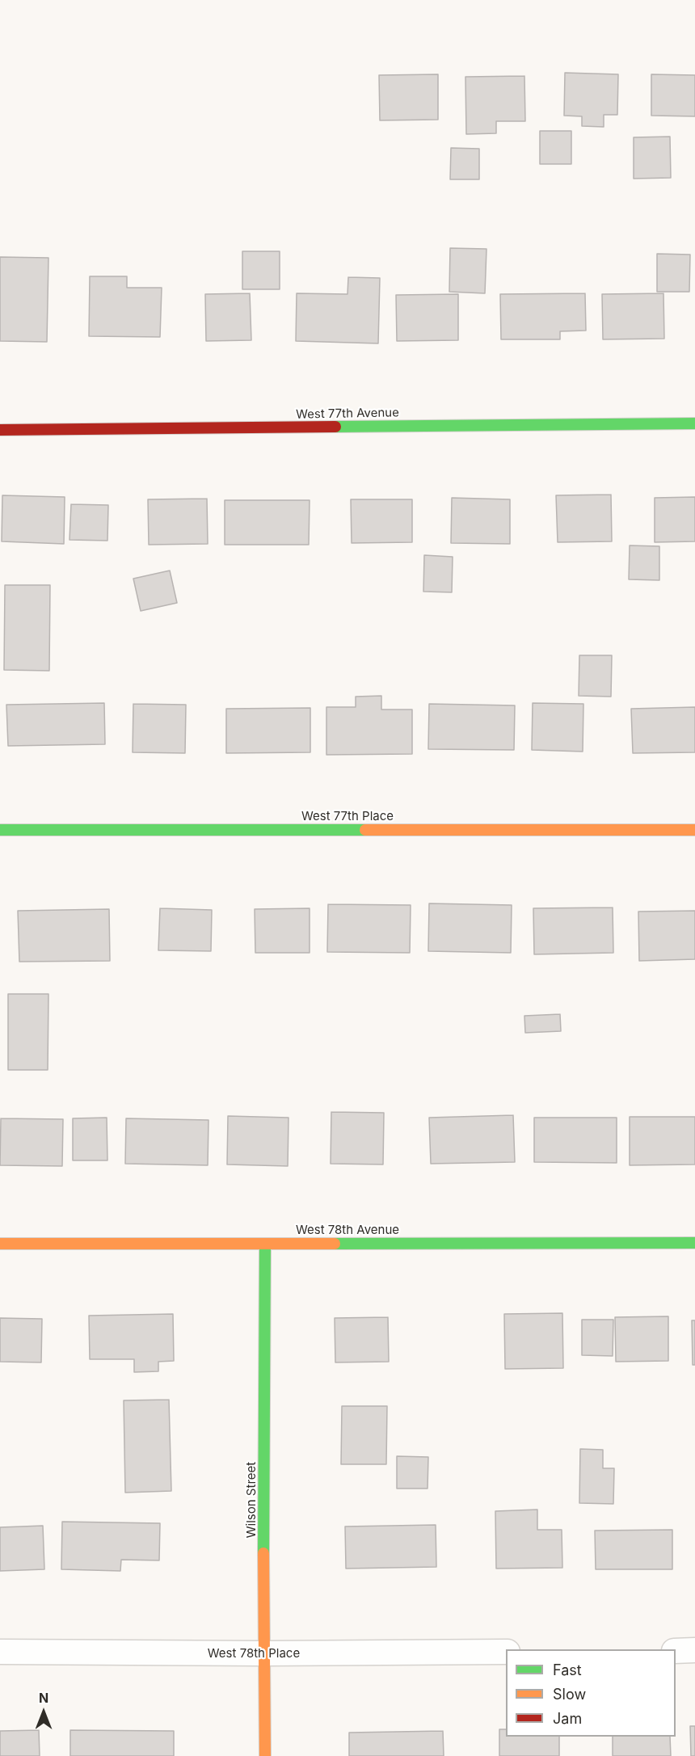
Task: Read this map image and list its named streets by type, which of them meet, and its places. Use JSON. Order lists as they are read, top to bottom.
{
  "streets": {
    "street": [
      "West 77th Avenue",
      "West 77th Place",
      "West 78th Avenue",
      "Wilson Street",
      "West 78th Place"
    ]
  },
  "crossings": [
    ["West 78th Avenue", "Wilson Street"],
    ["Wilson Street", "West 78th Place"]
  ],
  "legend": ["Fast", "Slow", "Jam"],
  "north": "top"
}
